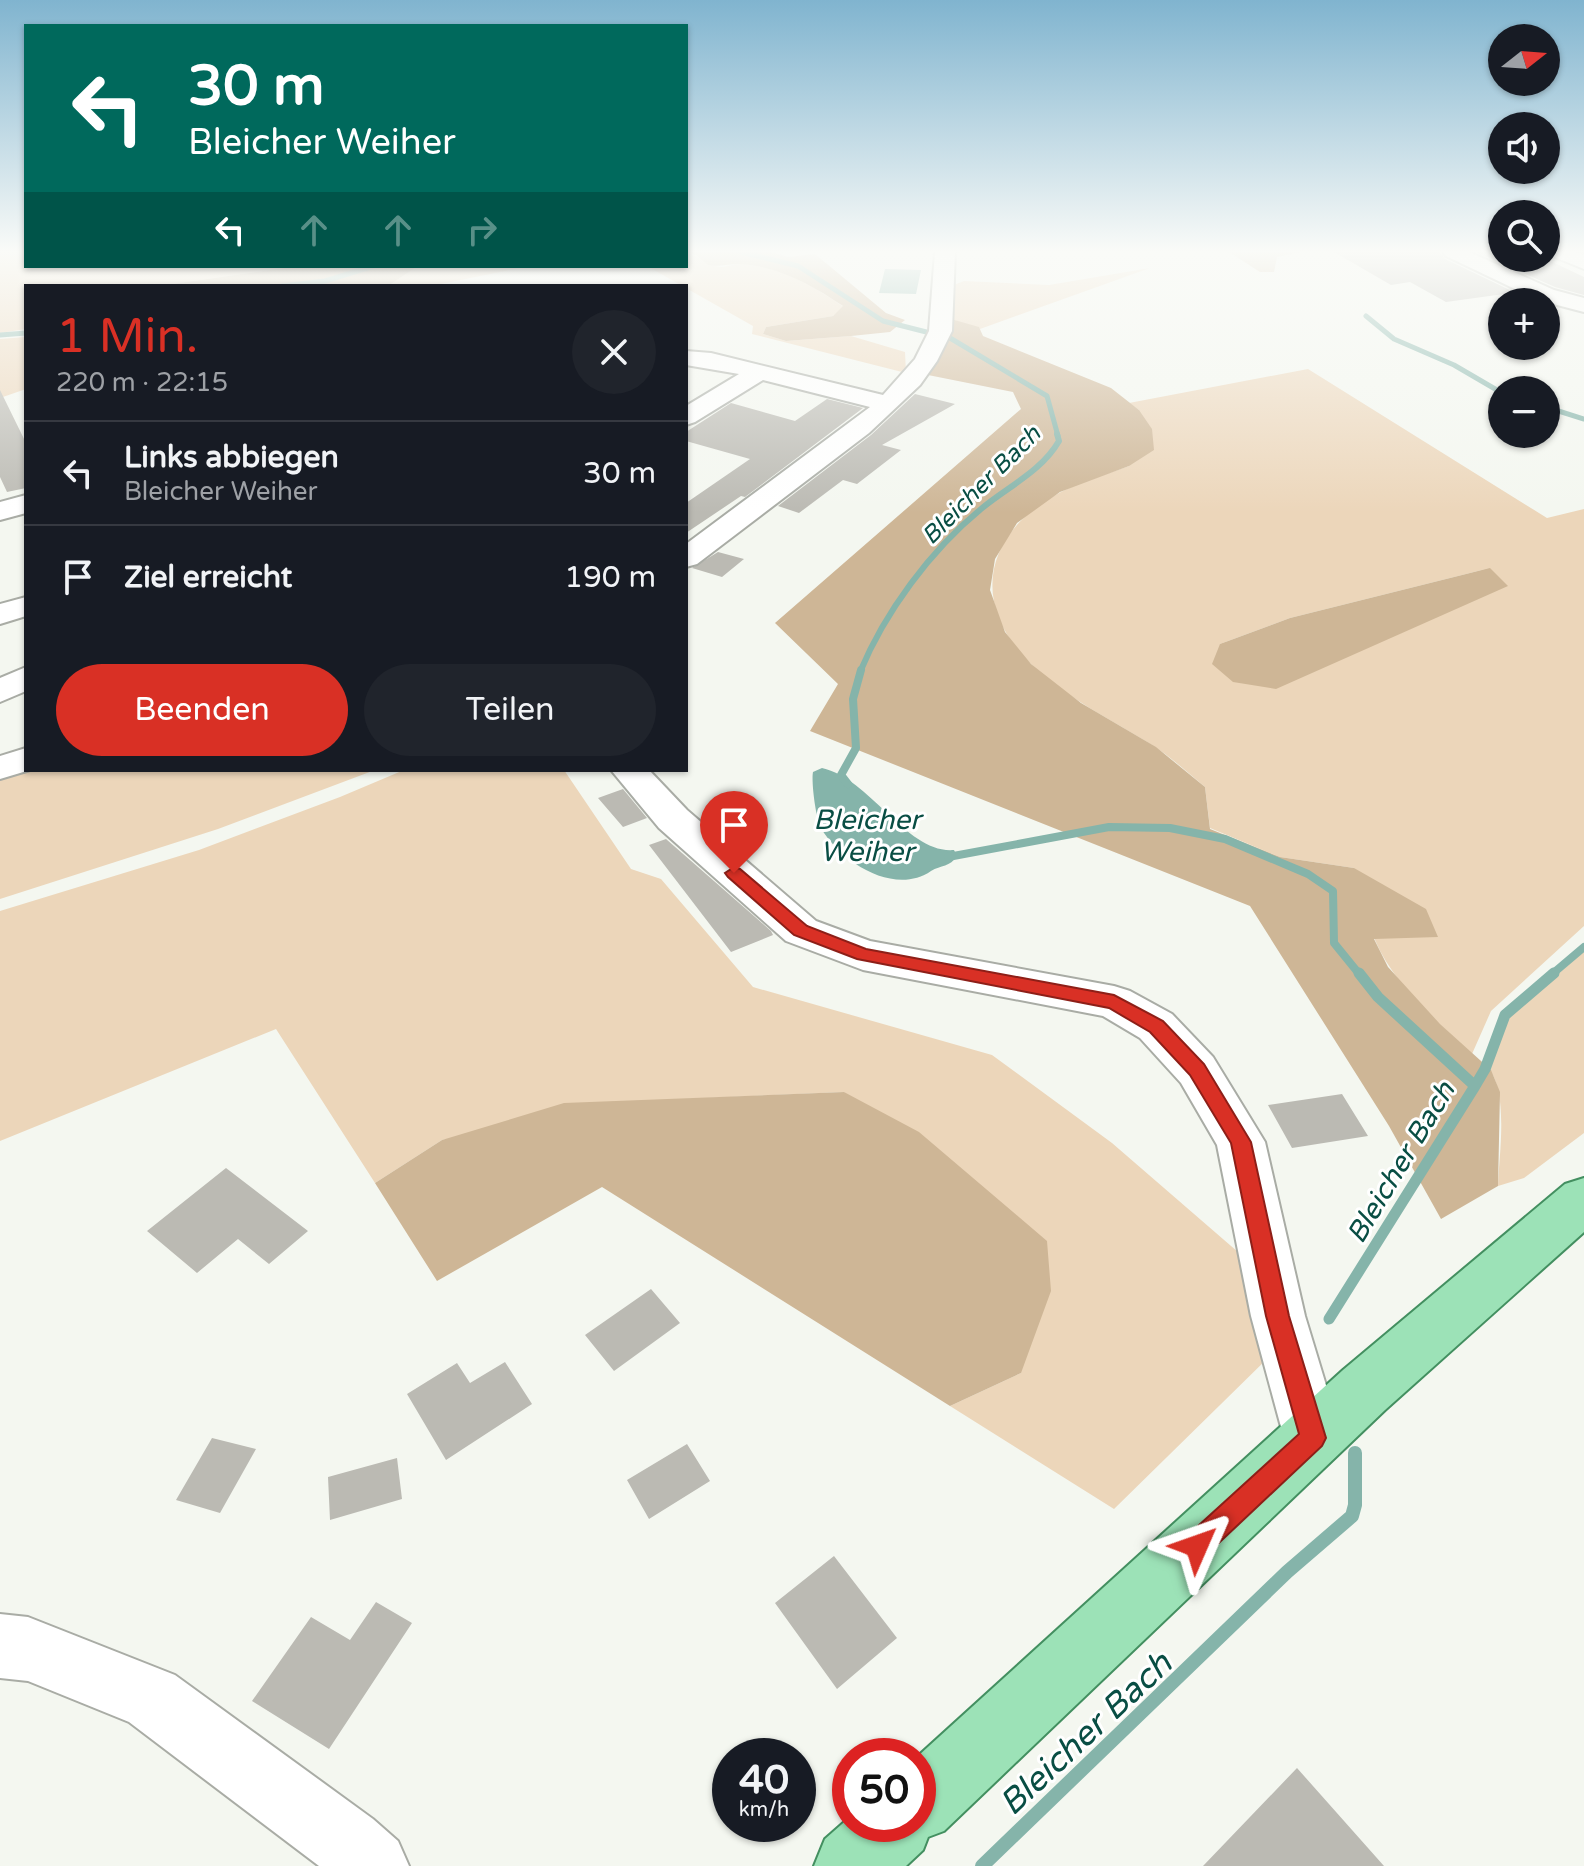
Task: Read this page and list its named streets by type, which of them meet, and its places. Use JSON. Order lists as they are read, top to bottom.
{
  "water": ["Bleicher Bach", "Bleicher Weiher"],
  "north": "right",
  "page": {
    "map_buttons": ["+", "−"],
    "turn": ["30 m", "Bleicher Weiher"],
    "heading": ["1 Min.", "220 m · 22:15"],
    "list": [
      {
        "name": "Links abbiegen",
        "note": "Bleicher Weiher",
        "value": "30 m"
      },
      {
        "name": "Ziel erreicht",
        "value": "190 m"
      }
    ],
    "buttons": ["Beenden", "Teilen"],
    "speed": "40 km/h",
    "limit": "50"
  }
}
